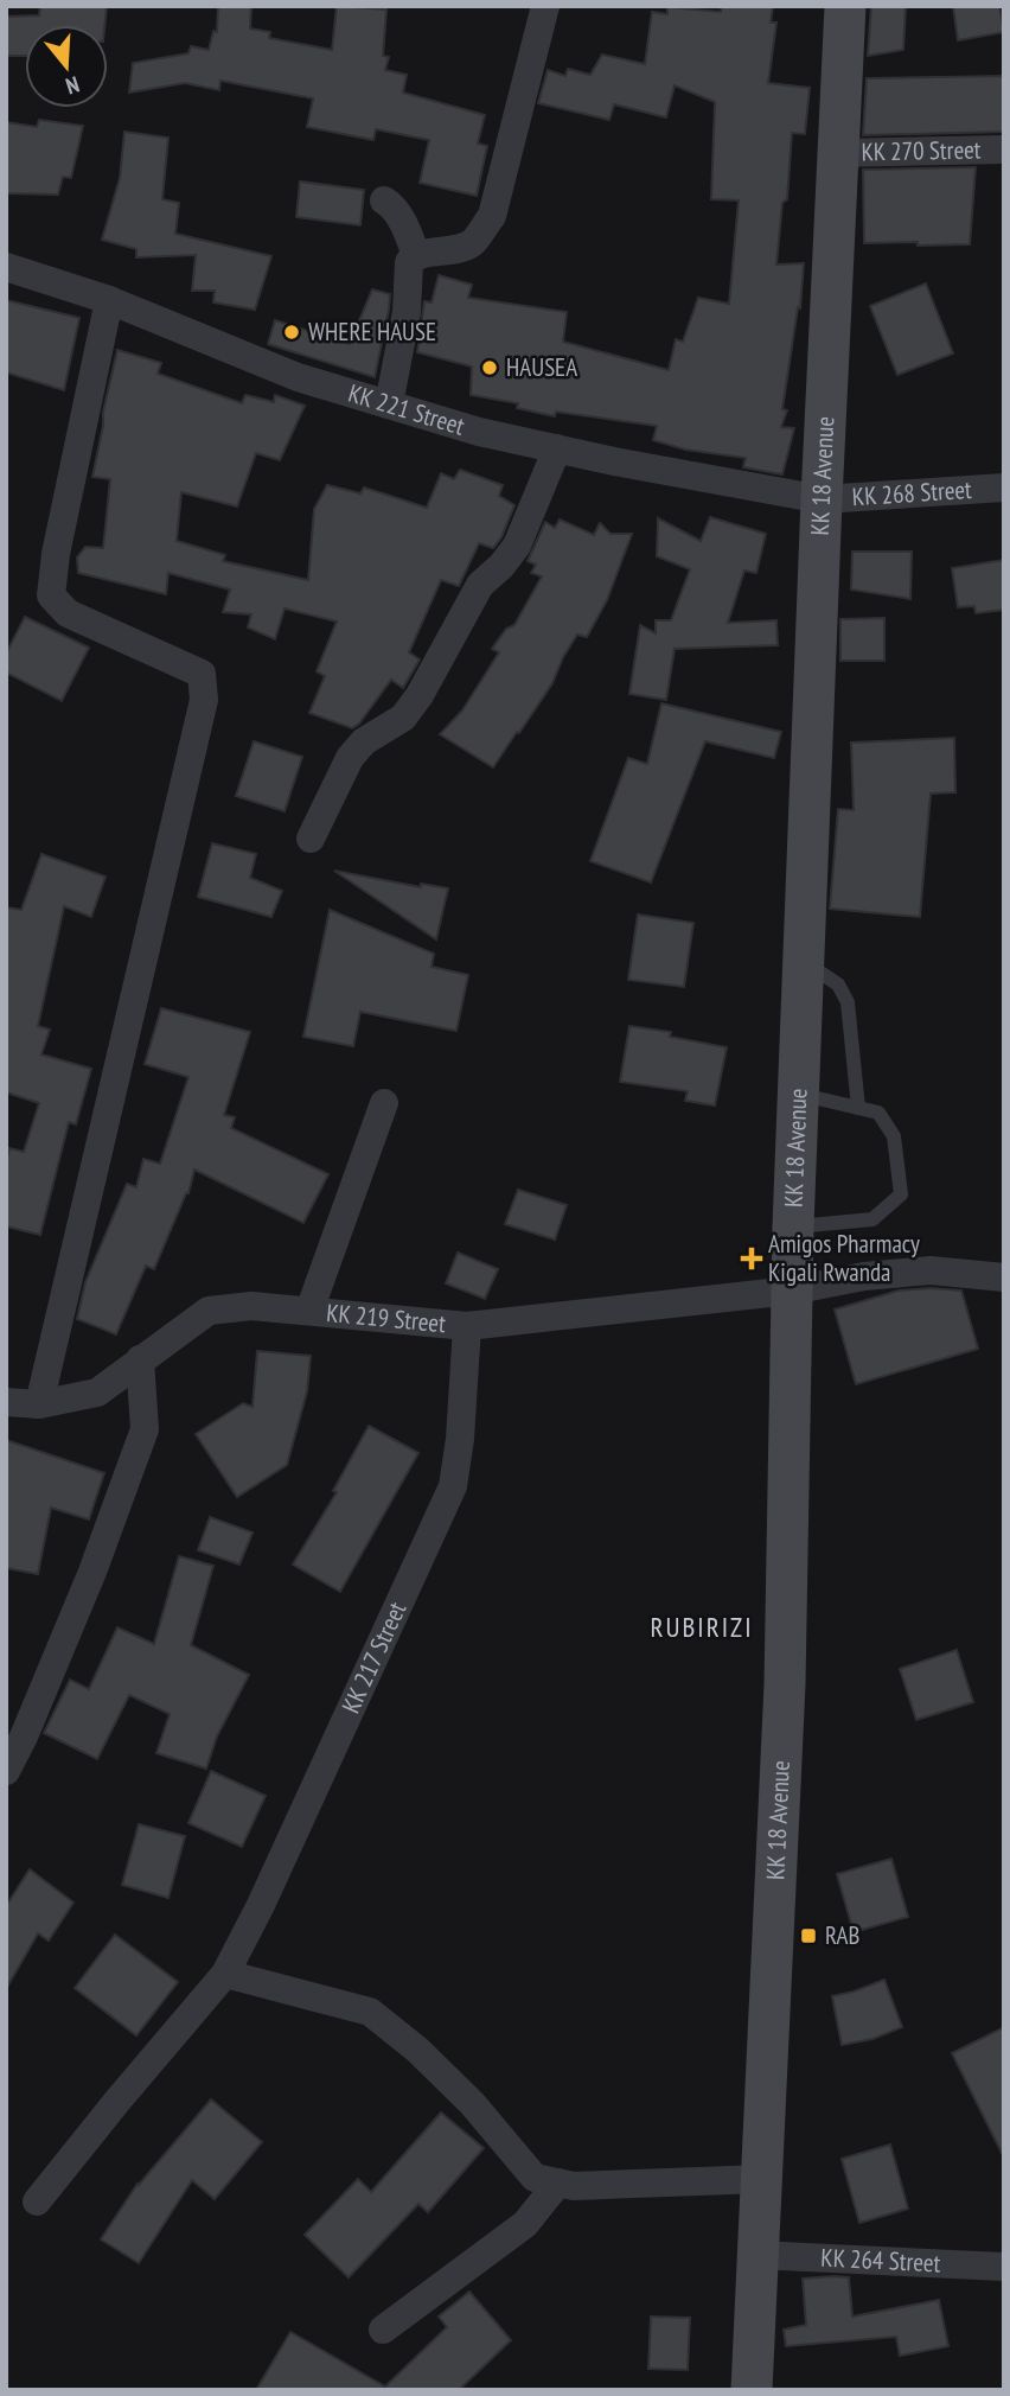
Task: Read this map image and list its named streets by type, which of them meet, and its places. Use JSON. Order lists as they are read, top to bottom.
{
  "streets": {
    "main road": ["KK 18 Avenue"],
    "street": [
      "KK 270 Street",
      "KK 221 Street",
      "KK 268 Street",
      "KK 219 Street",
      "KK 217 Street",
      "KK 264 Street"
    ]
  },
  "crossings": [
    ["KK 270 Street", "KK 18 Avenue"],
    ["KK 221 Street", "KK 18 Avenue"],
    ["KK 221 Street", "KK 268 Street"],
    ["KK 18 Avenue", "KK 268 Street"],
    ["KK 18 Avenue", "KK 219 Street"],
    ["KK 18 Avenue", "KK 264 Street"],
    ["KK 219 Street", "KK 217 Street"]
  ],
  "districts": ["RUBIRIZI"],
  "places": {
    "other": ["WHERE HAUSE", "HAUSEA"],
    "health": ["Amigos Pharmacy Kigali Rwanda"],
    "transit": ["RAB"]
  },
  "north": "bottom"
}
